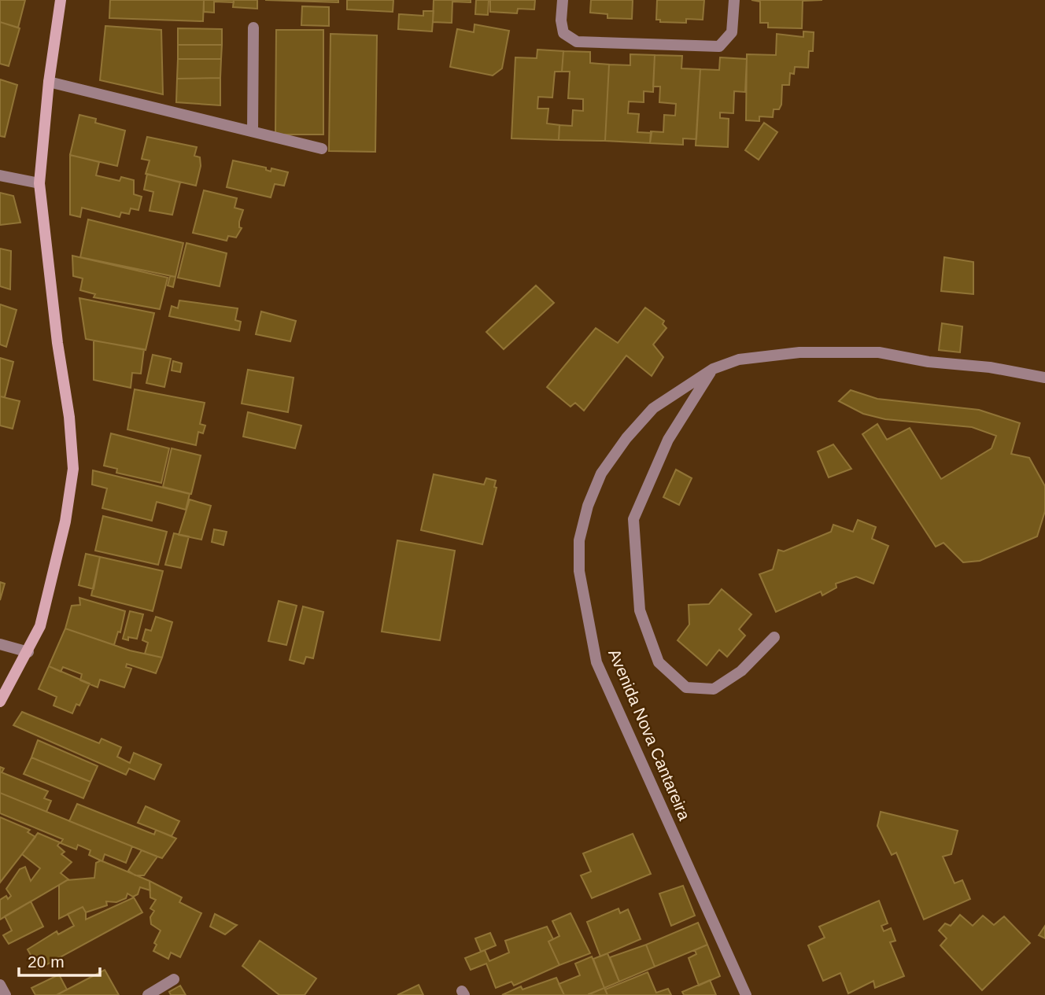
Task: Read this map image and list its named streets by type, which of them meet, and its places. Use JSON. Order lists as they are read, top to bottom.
{
  "streets": {
    "street": ["Avenida Nova Cantareira"]
  },
  "scale_bar": "20 m"
}
